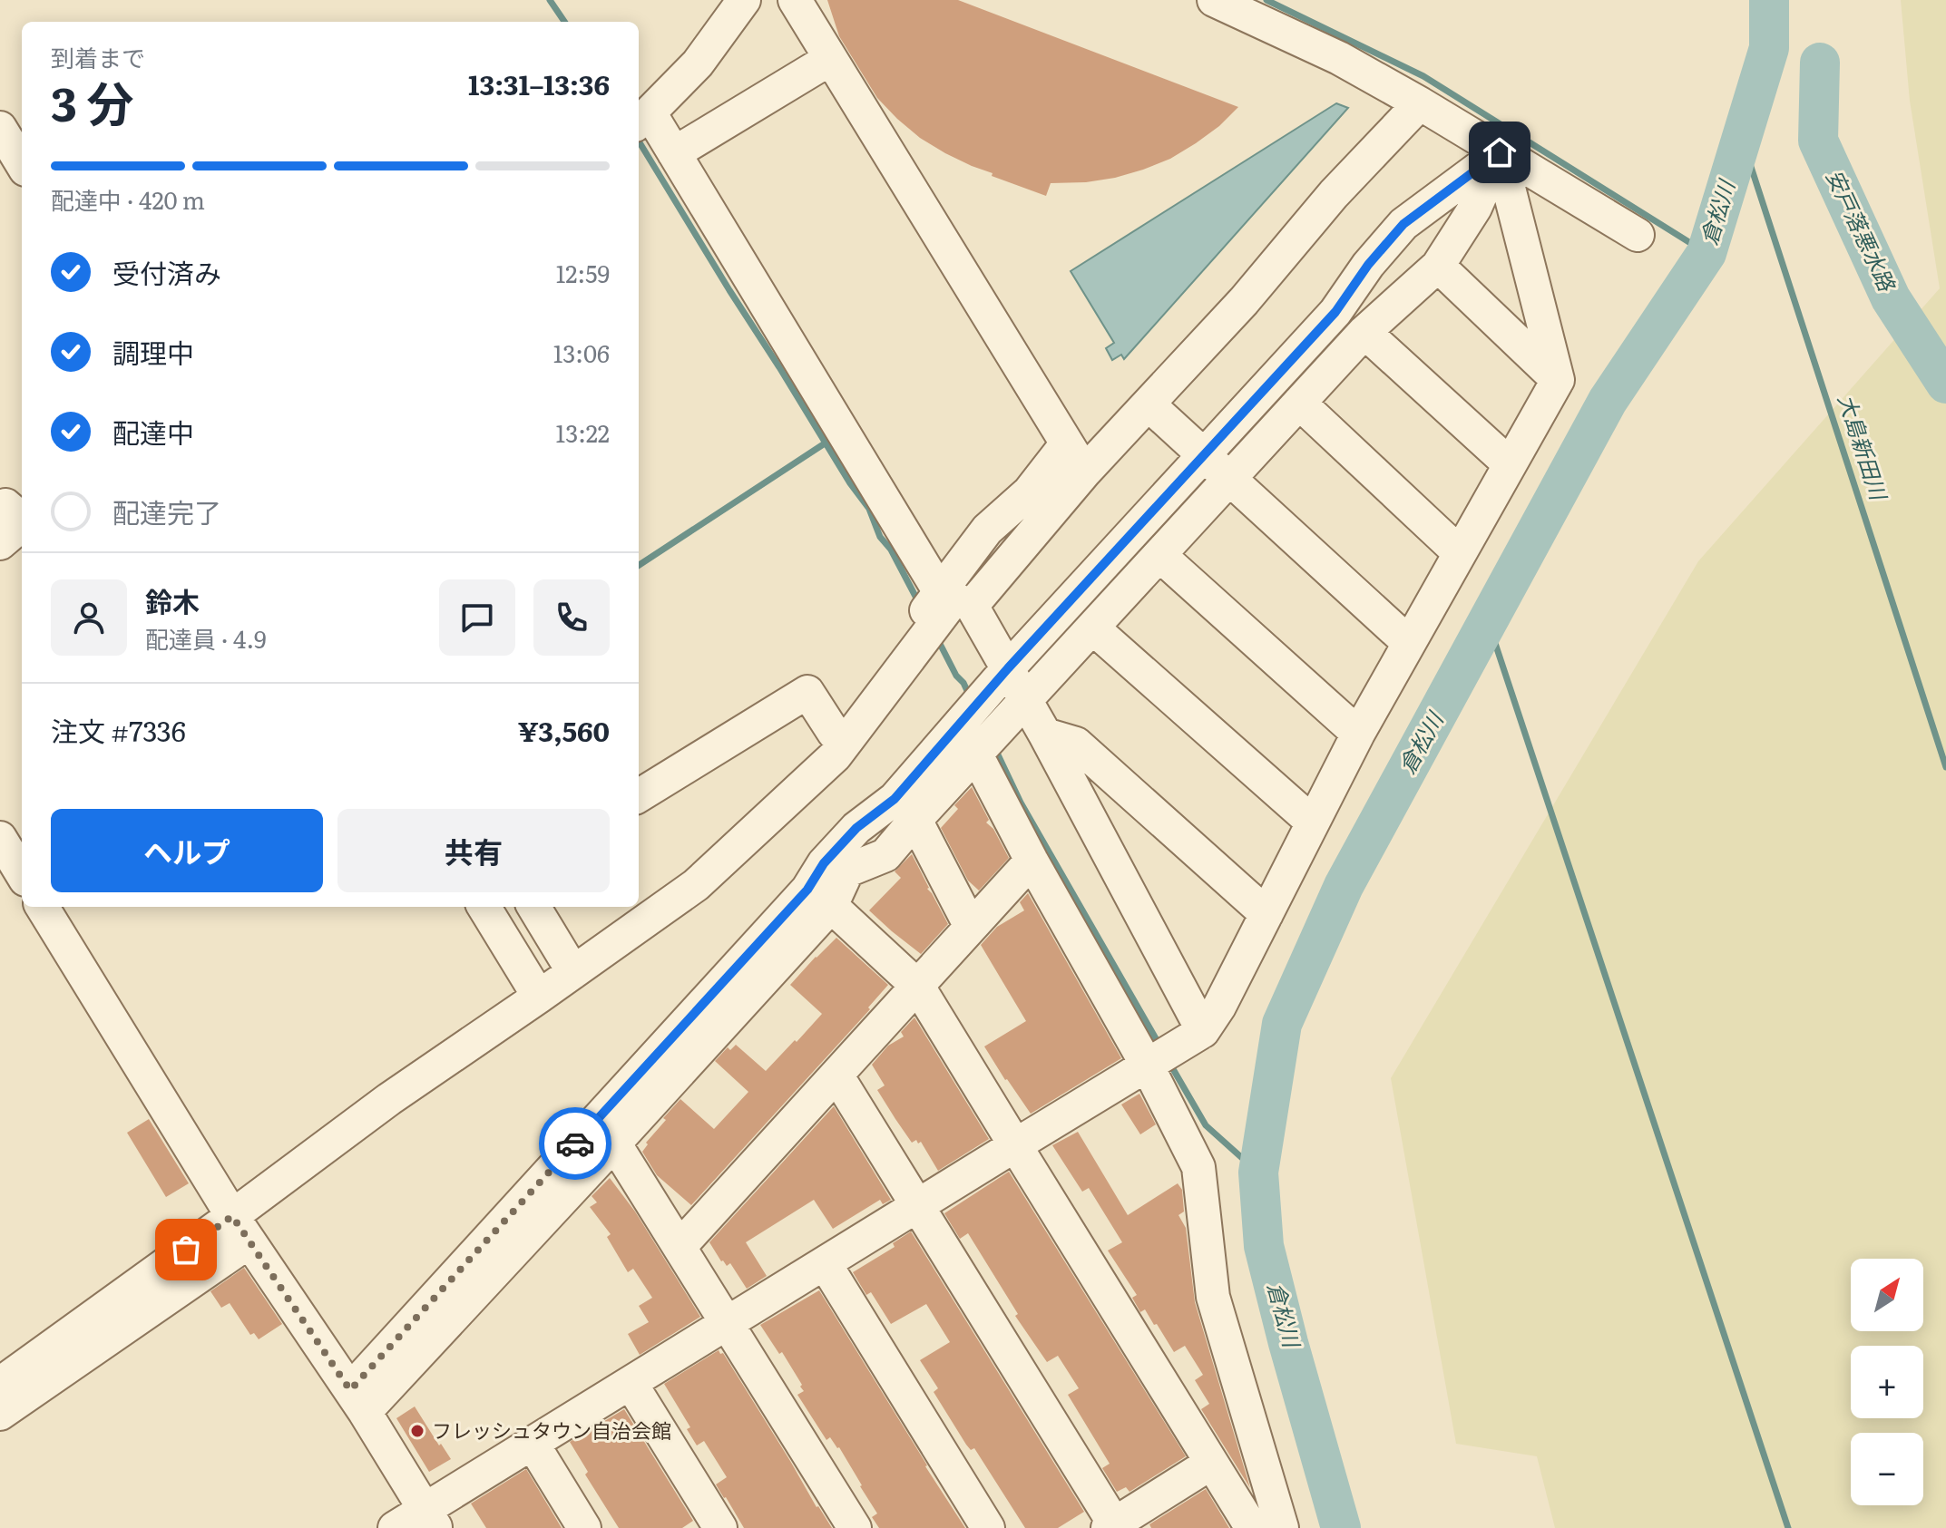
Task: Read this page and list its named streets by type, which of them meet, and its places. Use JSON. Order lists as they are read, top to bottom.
{
  "water": ["倉松川", "安戸落悪水路", "大島新田川"],
  "places": ["フレッシュタウン自治会館"],
  "north": "top right",
  "page": {
    "heading": ["3 分", "到着まで", "13:31–13:36"],
    "panel": [
      "鈴木",
      "配達員 · 4.9",
      "注文 #7336",
      "¥3,560"
    ],
    "bar": "配達中 · 420 m",
    "list": [
      ["受付済み", "12:59"],
      ["調理中", "13:06"],
      ["配達中", "13:22"],
      "配達完了"
    ],
    "buttons": ["ヘルプ", "共有"],
    "map_buttons": ["+", "−"]
  }
}
